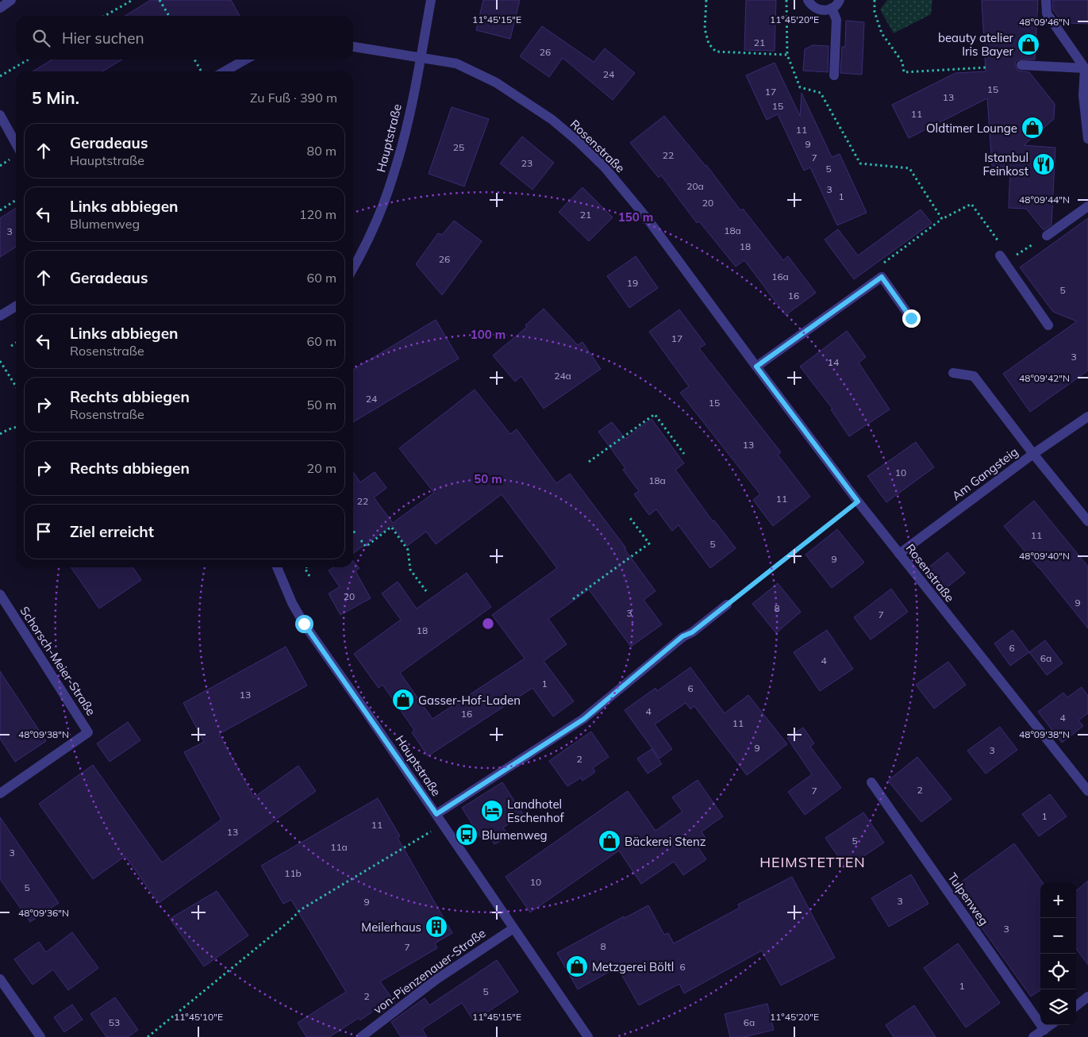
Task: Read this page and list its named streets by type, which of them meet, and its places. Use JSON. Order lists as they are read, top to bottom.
{
  "streets": {
    "street": [
      "Hauptstraße",
      "Rosenstraße",
      "Am Gangsteig",
      "Schorsch-Meier-Straße",
      "Tulpenweg",
      "von-Pienzenauer-Straße"
    ]
  },
  "crossings": [
    ["Hauptstraße", "Rosenstraße"],
    ["Hauptstraße", "von-Pienzenauer-Straße"],
    ["Rosenstraße", "Am Gangsteig"]
  ],
  "districts": ["HEIMSTETTEN"],
  "places": {
    "shop": [
      "beauty atelier Iris Bayer",
      "Oldtimer Lounge",
      "Gasser-Hof-Laden",
      "Bäckerei Stenz",
      "Metzgerei Böltl"
    ],
    "restaurant": ["Istanbul Feinkost"],
    "hotel": ["Landhotel Eschenhof"],
    "bus stop": ["Blumenweg"],
    "building": ["Meilerhaus"]
  },
  "house_numbers": [
    "21",
    "26",
    "24",
    "15",
    "17",
    "13",
    "15",
    "11",
    "11",
    "9",
    "25",
    "22",
    "7",
    "23",
    "5",
    "20a",
    "3",
    "1",
    "20",
    "21",
    "18a",
    "3",
    "18",
    "26",
    "16a",
    "19",
    "5",
    "16",
    "17",
    "3",
    "14",
    "24a",
    "24",
    "15",
    "13",
    "10",
    "18a",
    "11",
    "22",
    "11",
    "5",
    "9",
    "20",
    "9",
    "8",
    "3",
    "7",
    "18",
    "6",
    "6a",
    "4",
    "1",
    "6",
    "13",
    "4",
    "16",
    "4",
    "11",
    "9",
    "3",
    "2",
    "2",
    "7",
    "1",
    "11",
    "13",
    "5",
    "11a",
    "3",
    "11b",
    "10",
    "5",
    "3",
    "9",
    "3",
    "8",
    "7",
    "6",
    "1",
    "5",
    "2",
    "53",
    "6a"
  ],
  "page": {
    "search": "Hier suchen",
    "heading": ["5 Min.", "Zu Fuß · 390 m"],
    "list": [
      ["Geradeaus", "Hauptstraße", "80 m"],
      ["Links abbiegen", "Blumenweg", "120 m"],
      ["Geradeaus", "60 m"],
      ["Links abbiegen", "Rosenstraße", "60 m"],
      ["Rechts abbiegen", "Rosenstraße", "50 m"],
      ["Rechts abbiegen", "20 m"],
      "Ziel erreicht"
    ],
    "map_buttons": ["+", "−"]
  },
  "coordinates": [
    "11°45'15\"E",
    "11°45'20\"E",
    "48°09'46\"N",
    "48°09'44\"N",
    "48°09'42\"N",
    "48°09'40\"N",
    "48°09'38\"N",
    "48°09'36\"N",
    "11°45'10\"E"
  ],
  "rings": ["150 m", "100 m", "50 m"]
}
